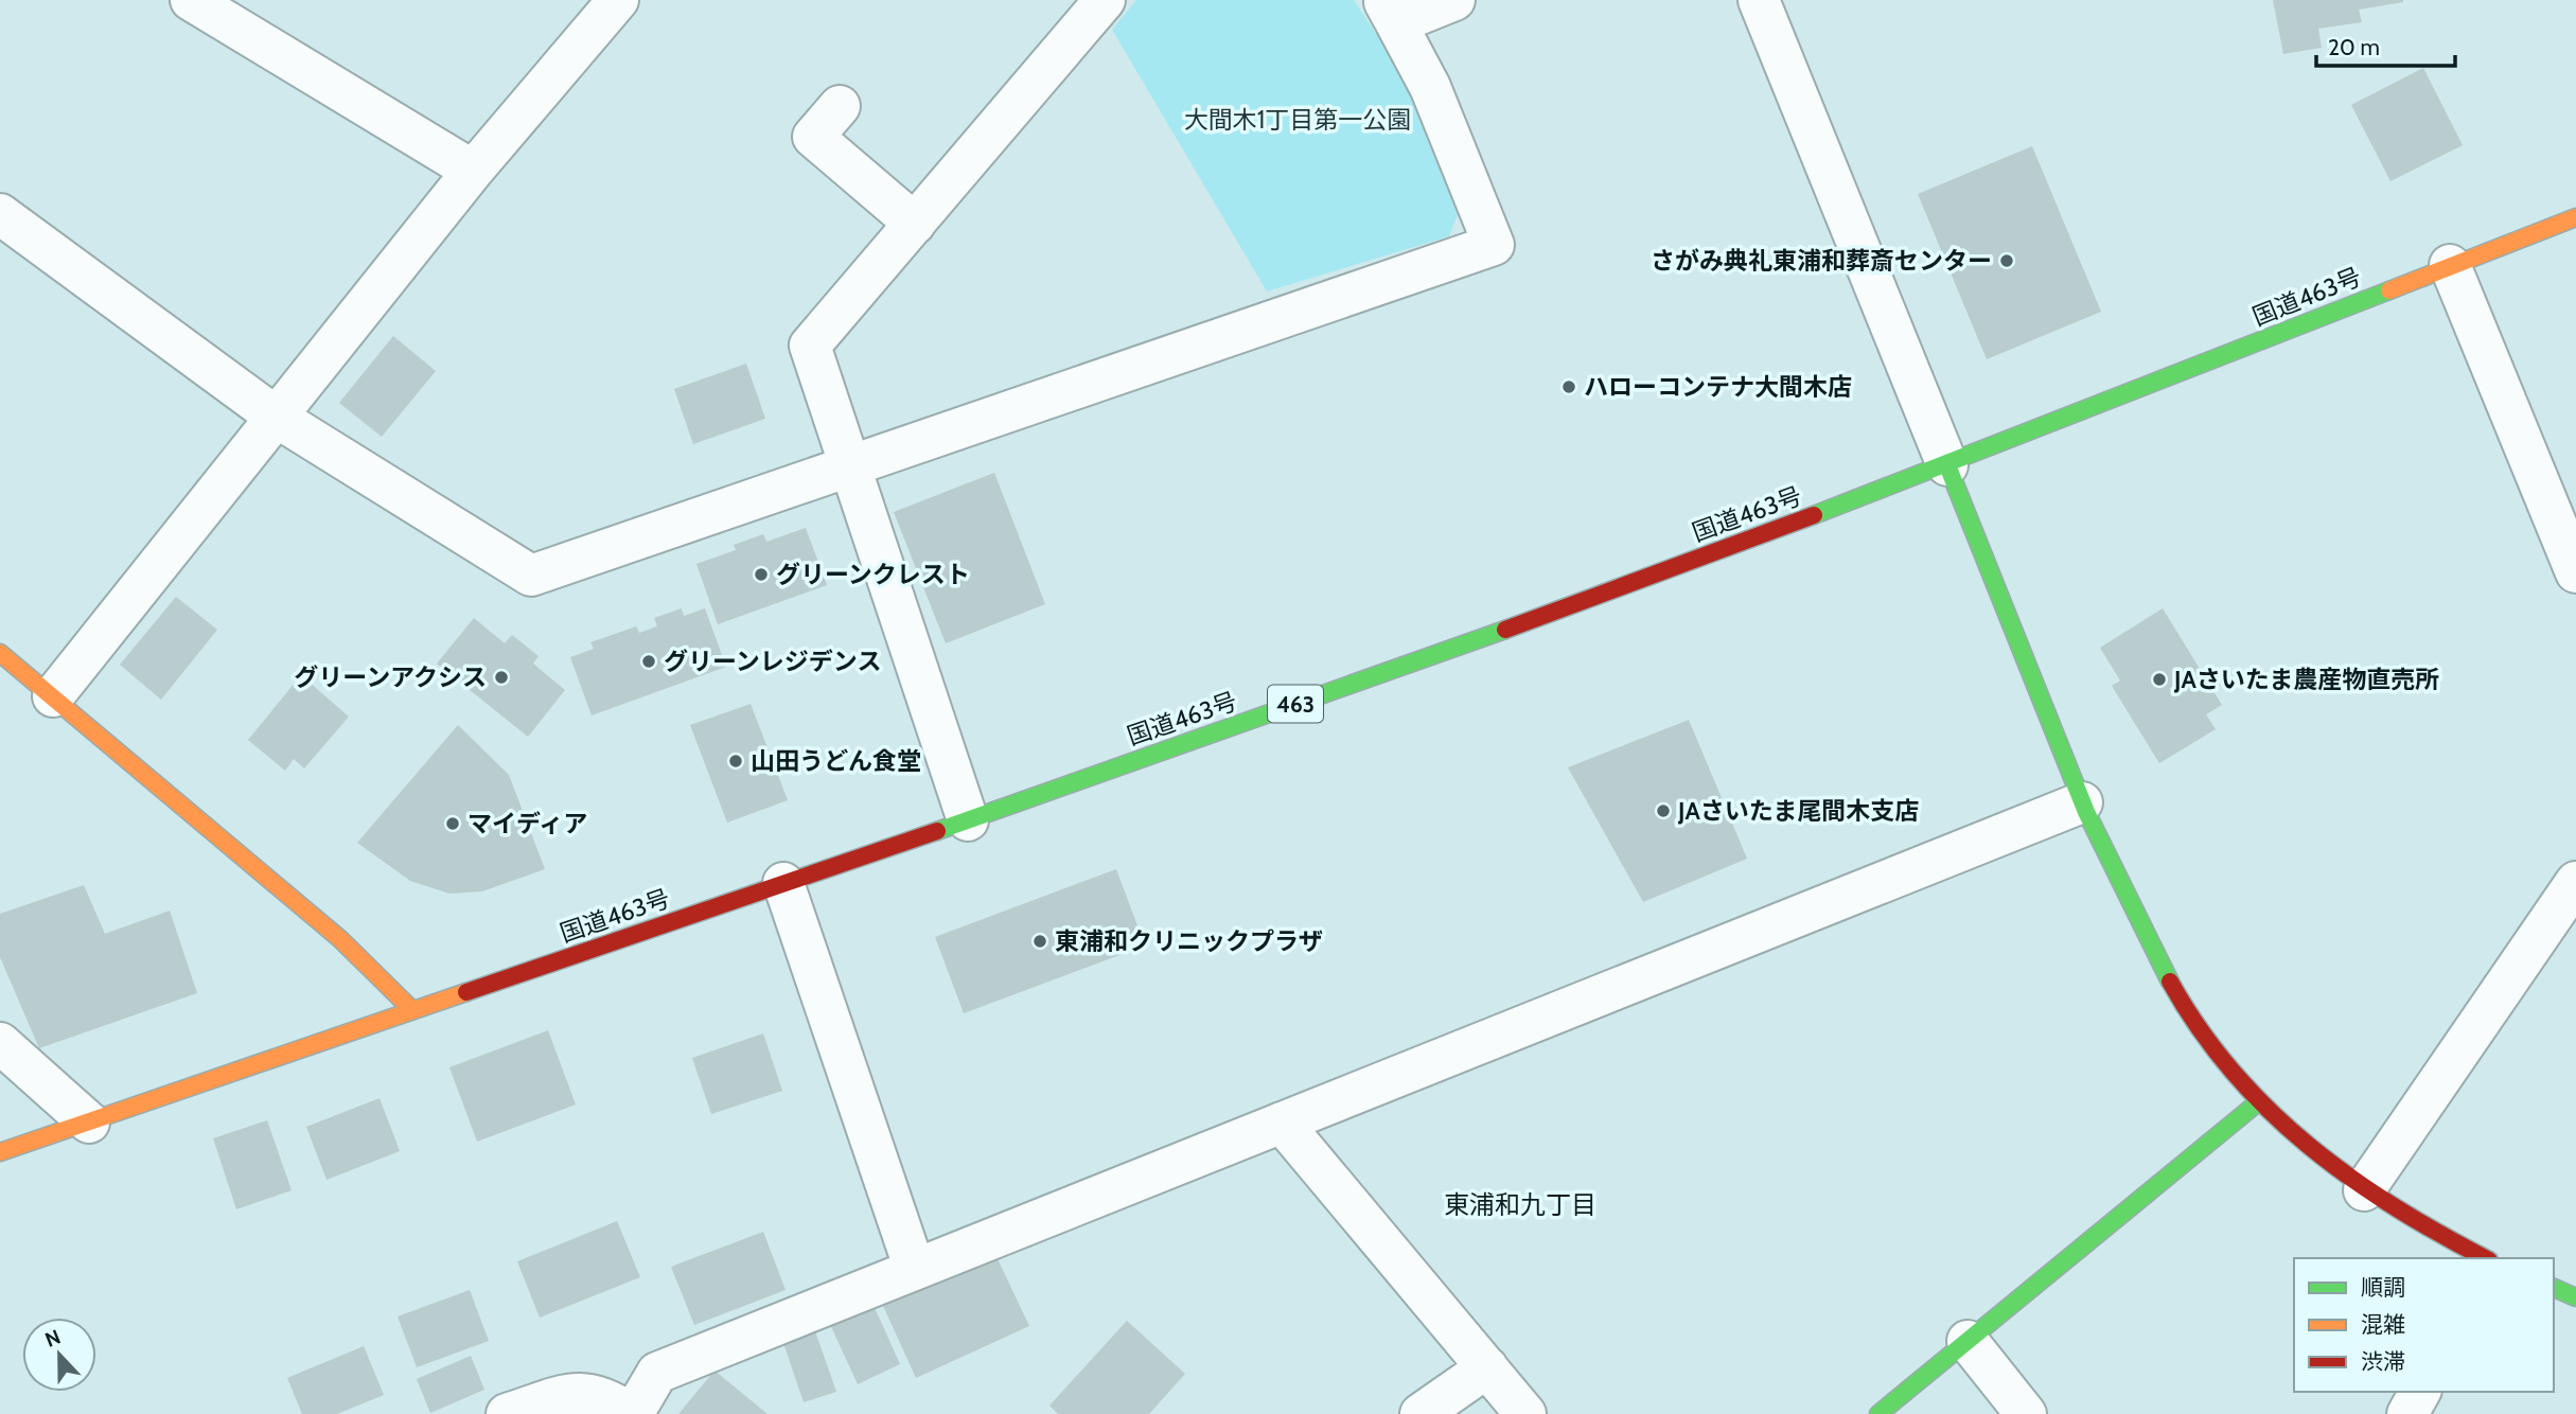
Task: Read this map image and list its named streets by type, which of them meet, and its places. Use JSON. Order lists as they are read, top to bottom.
{
  "streets": {
    "main road": ["国道463号", "463"]
  },
  "districts": ["東浦和九丁目"],
  "parks": ["大間木1丁目第一公園"],
  "places": [
    "さがみ典礼東浦和葬斎センター",
    "ハローコンテナ大間木店",
    "グリーンクレスト",
    "グリーンレジデンス",
    "グリーンアクシス",
    "JAさいたま農産物直売所",
    "山田うどん食堂",
    "JAさいたま尾間木支店",
    "マイディア",
    "東浦和クリニックプラザ"
  ],
  "legend": ["順調", "混雑", "渋滞"],
  "scale_bar": "20 m",
  "north": "top"
}
